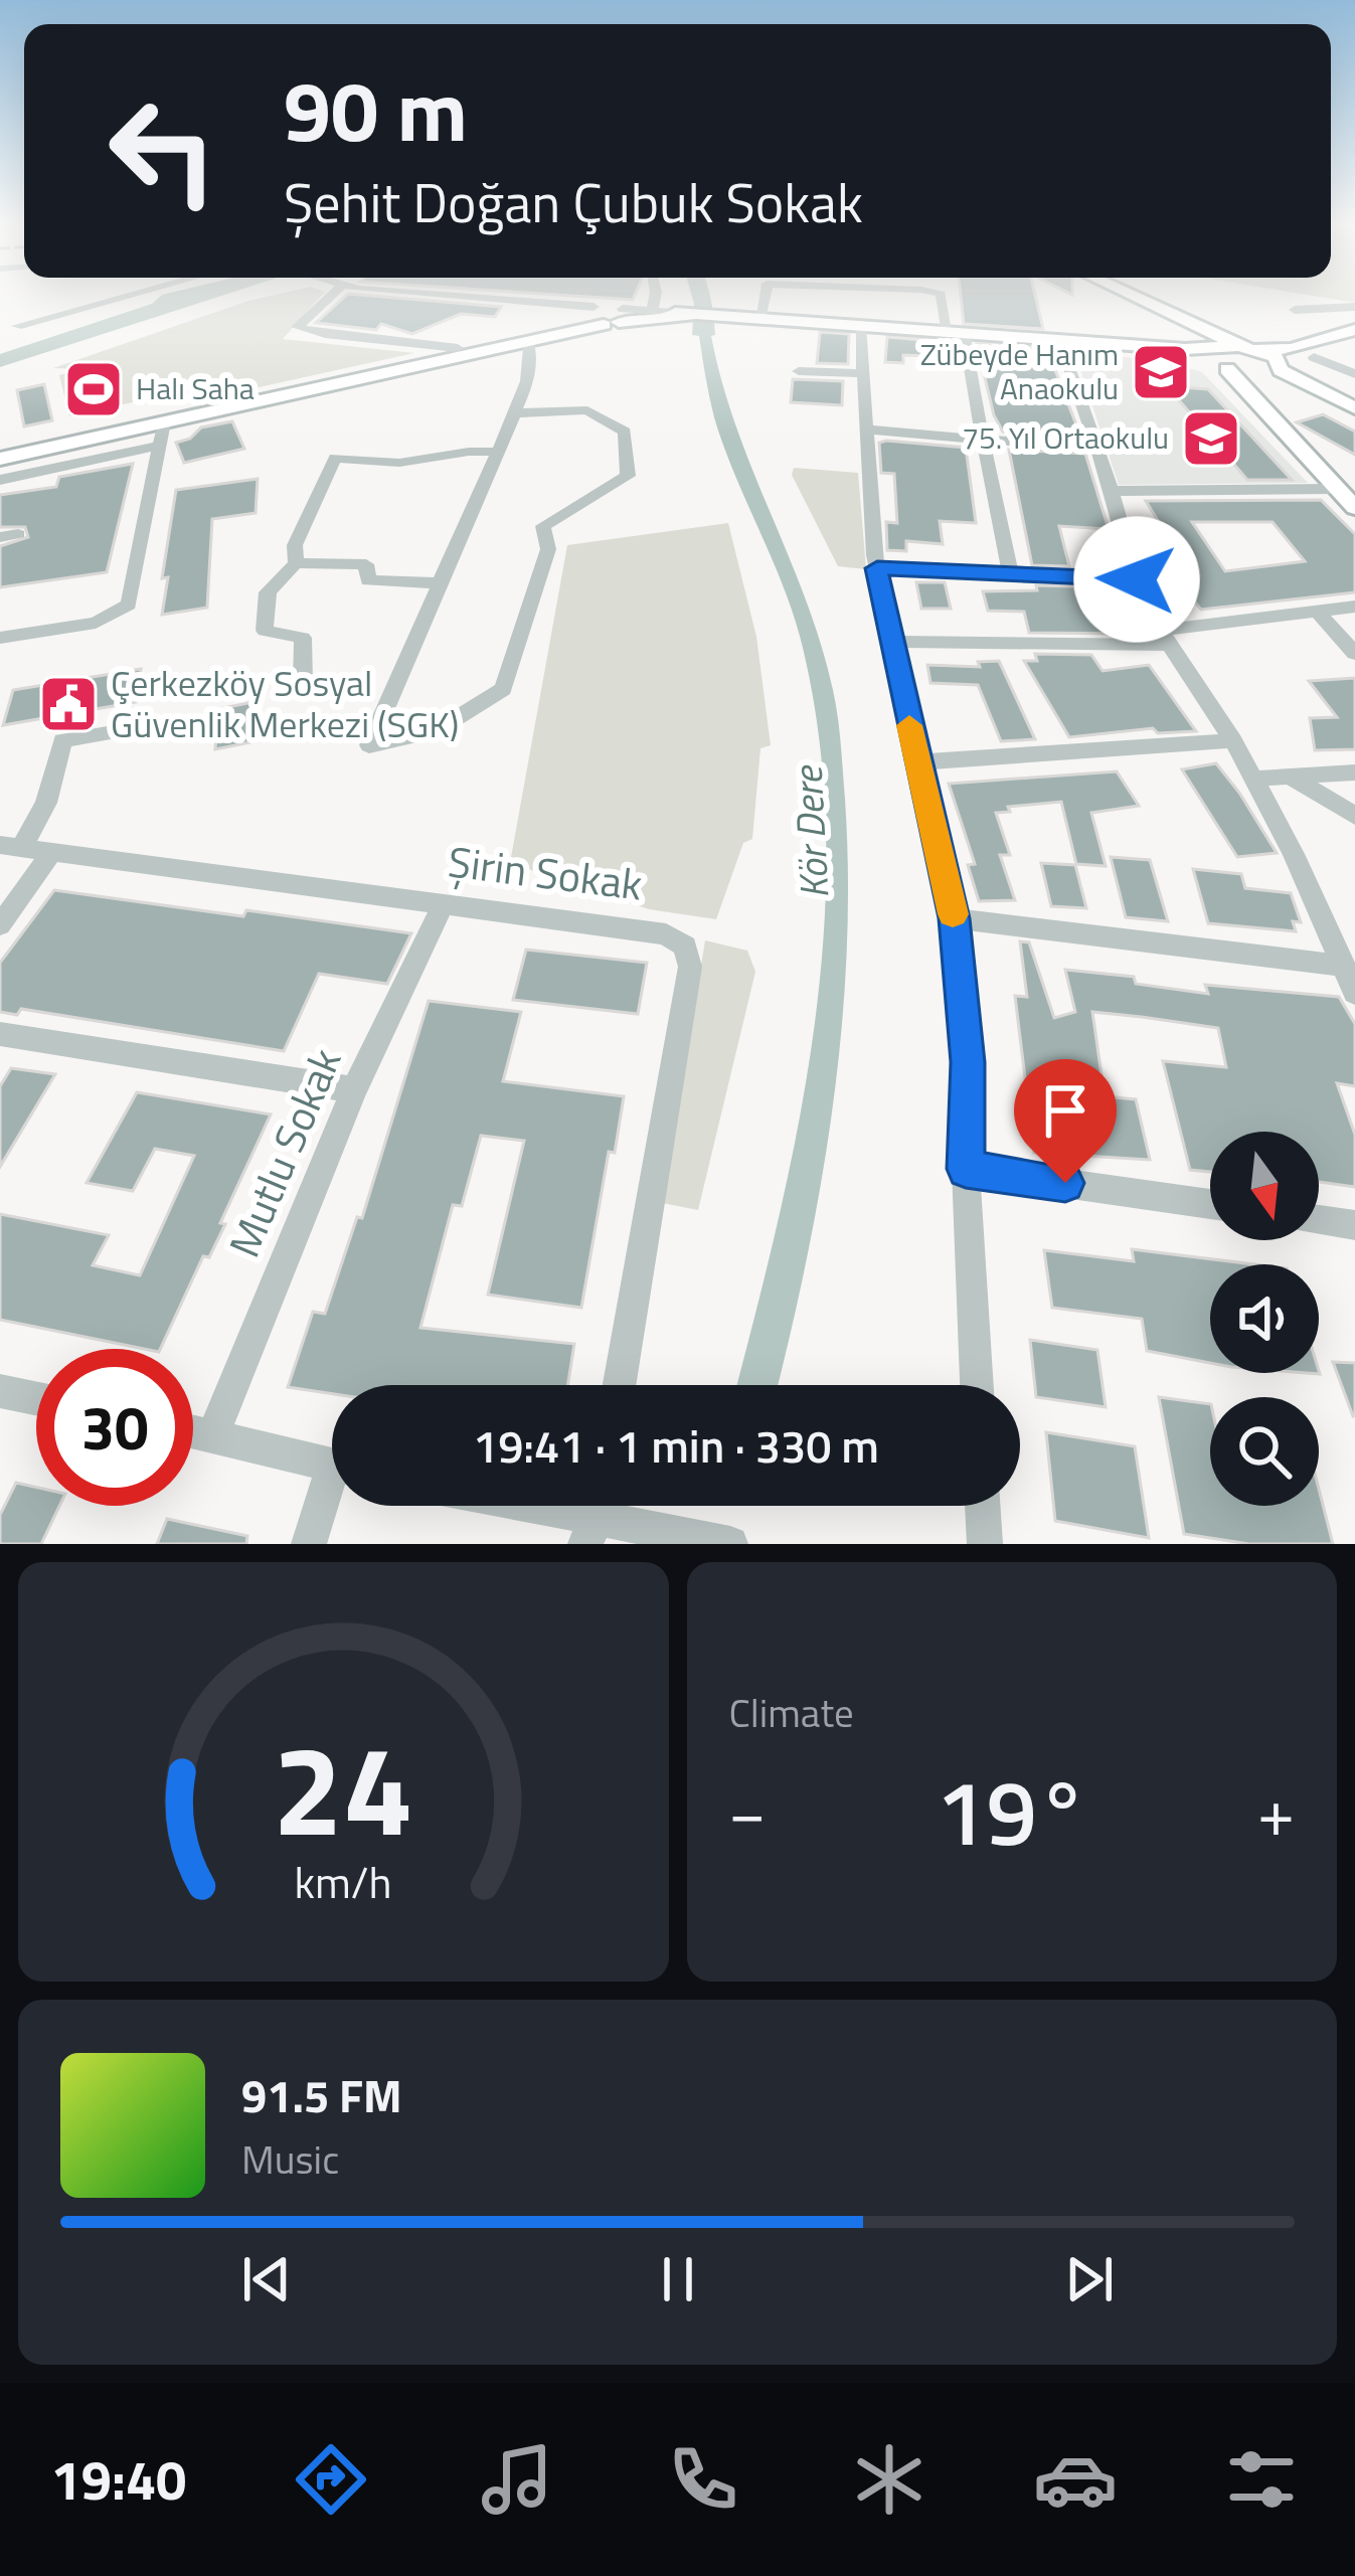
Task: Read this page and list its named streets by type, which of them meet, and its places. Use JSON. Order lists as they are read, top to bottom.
{
  "streets": {
    "street": ["Şirin Sokak", "Mutlu Sokak"]
  },
  "crossings": [
    ["Şirin Sokak", "Mutlu Sokak"]
  ],
  "water": ["Kör Dere"],
  "places": {
    "school or university": ["Zübeyde Hanım Anaokulu", "75. Yıl Ortaokulu"],
    "sports": ["Halı Saha"],
    "public building": ["Çerkezköy Sosyal Güvenlik Merkezi (SGK)"]
  },
  "north": "bottom",
  "page": {
    "turn": ["90 m", "Şehit Doğan Çubuk Sokak"],
    "limit": "30",
    "trip": "19:41 · 1 min · 330 m",
    "tile": "Climate",
    "heat": ["−", "19°", "+"],
    "song": ["91.5 FM", "Music"],
    "tabs": "19:40",
    "gauge": ["24", "km/h"]
  }
}
